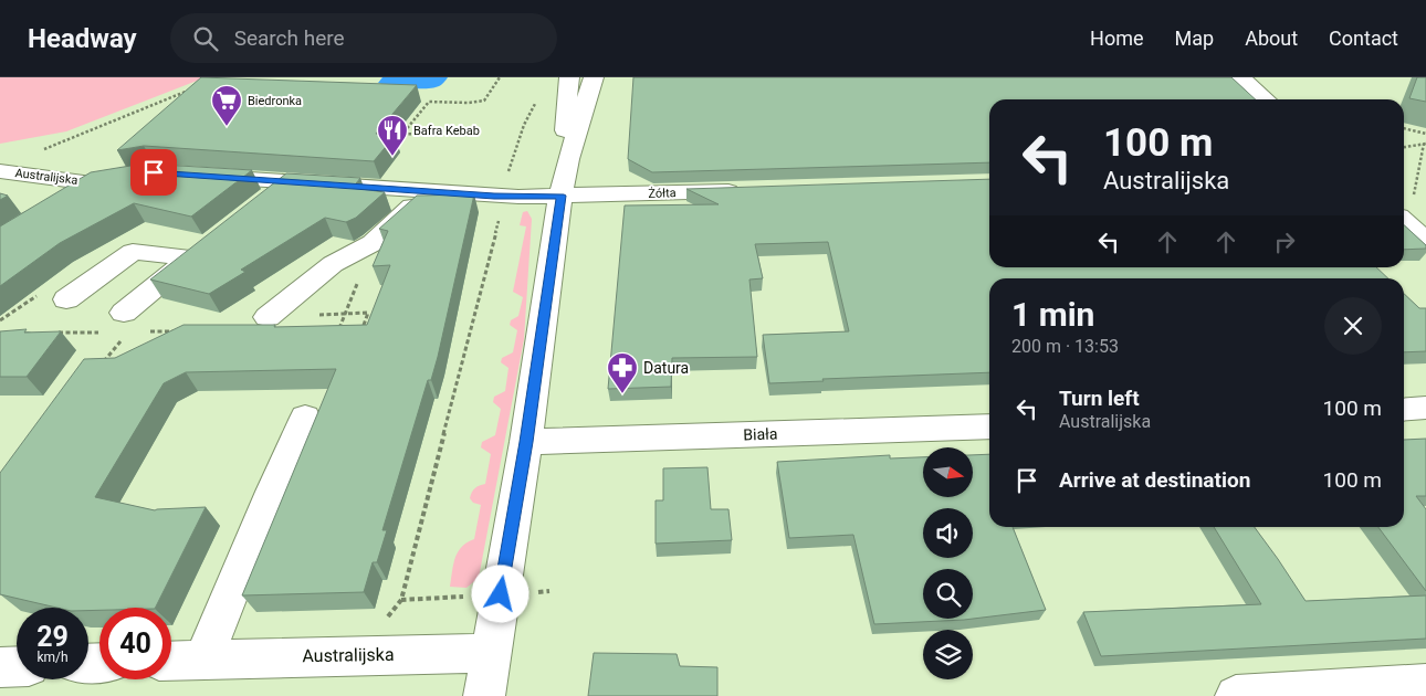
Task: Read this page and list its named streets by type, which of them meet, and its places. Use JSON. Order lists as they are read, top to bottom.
{
  "streets": {
    "street": ["Australijska", "Żółta", "Biała"]
  },
  "places": {
    "supermarket": ["Biedronka"],
    "restaurant": ["Bafra Kebab"],
    "pharmacy": ["Datura"]
  },
  "north": "right",
  "page": {
    "header": "Headway",
    "search": "Search here",
    "nav": [
      "Home",
      "Map",
      "About",
      "Contact"
    ],
    "turn": ["100 m", "Australijska"],
    "heading": ["1 min", "200 m · 13:53"],
    "list": [
      {
        "name": "Turn left",
        "note": "Australijska",
        "value": "100 m"
      },
      {
        "name": "Arrive at destination",
        "value": "100 m"
      }
    ],
    "speed": "29 km/h",
    "limit": "40"
  }
}
